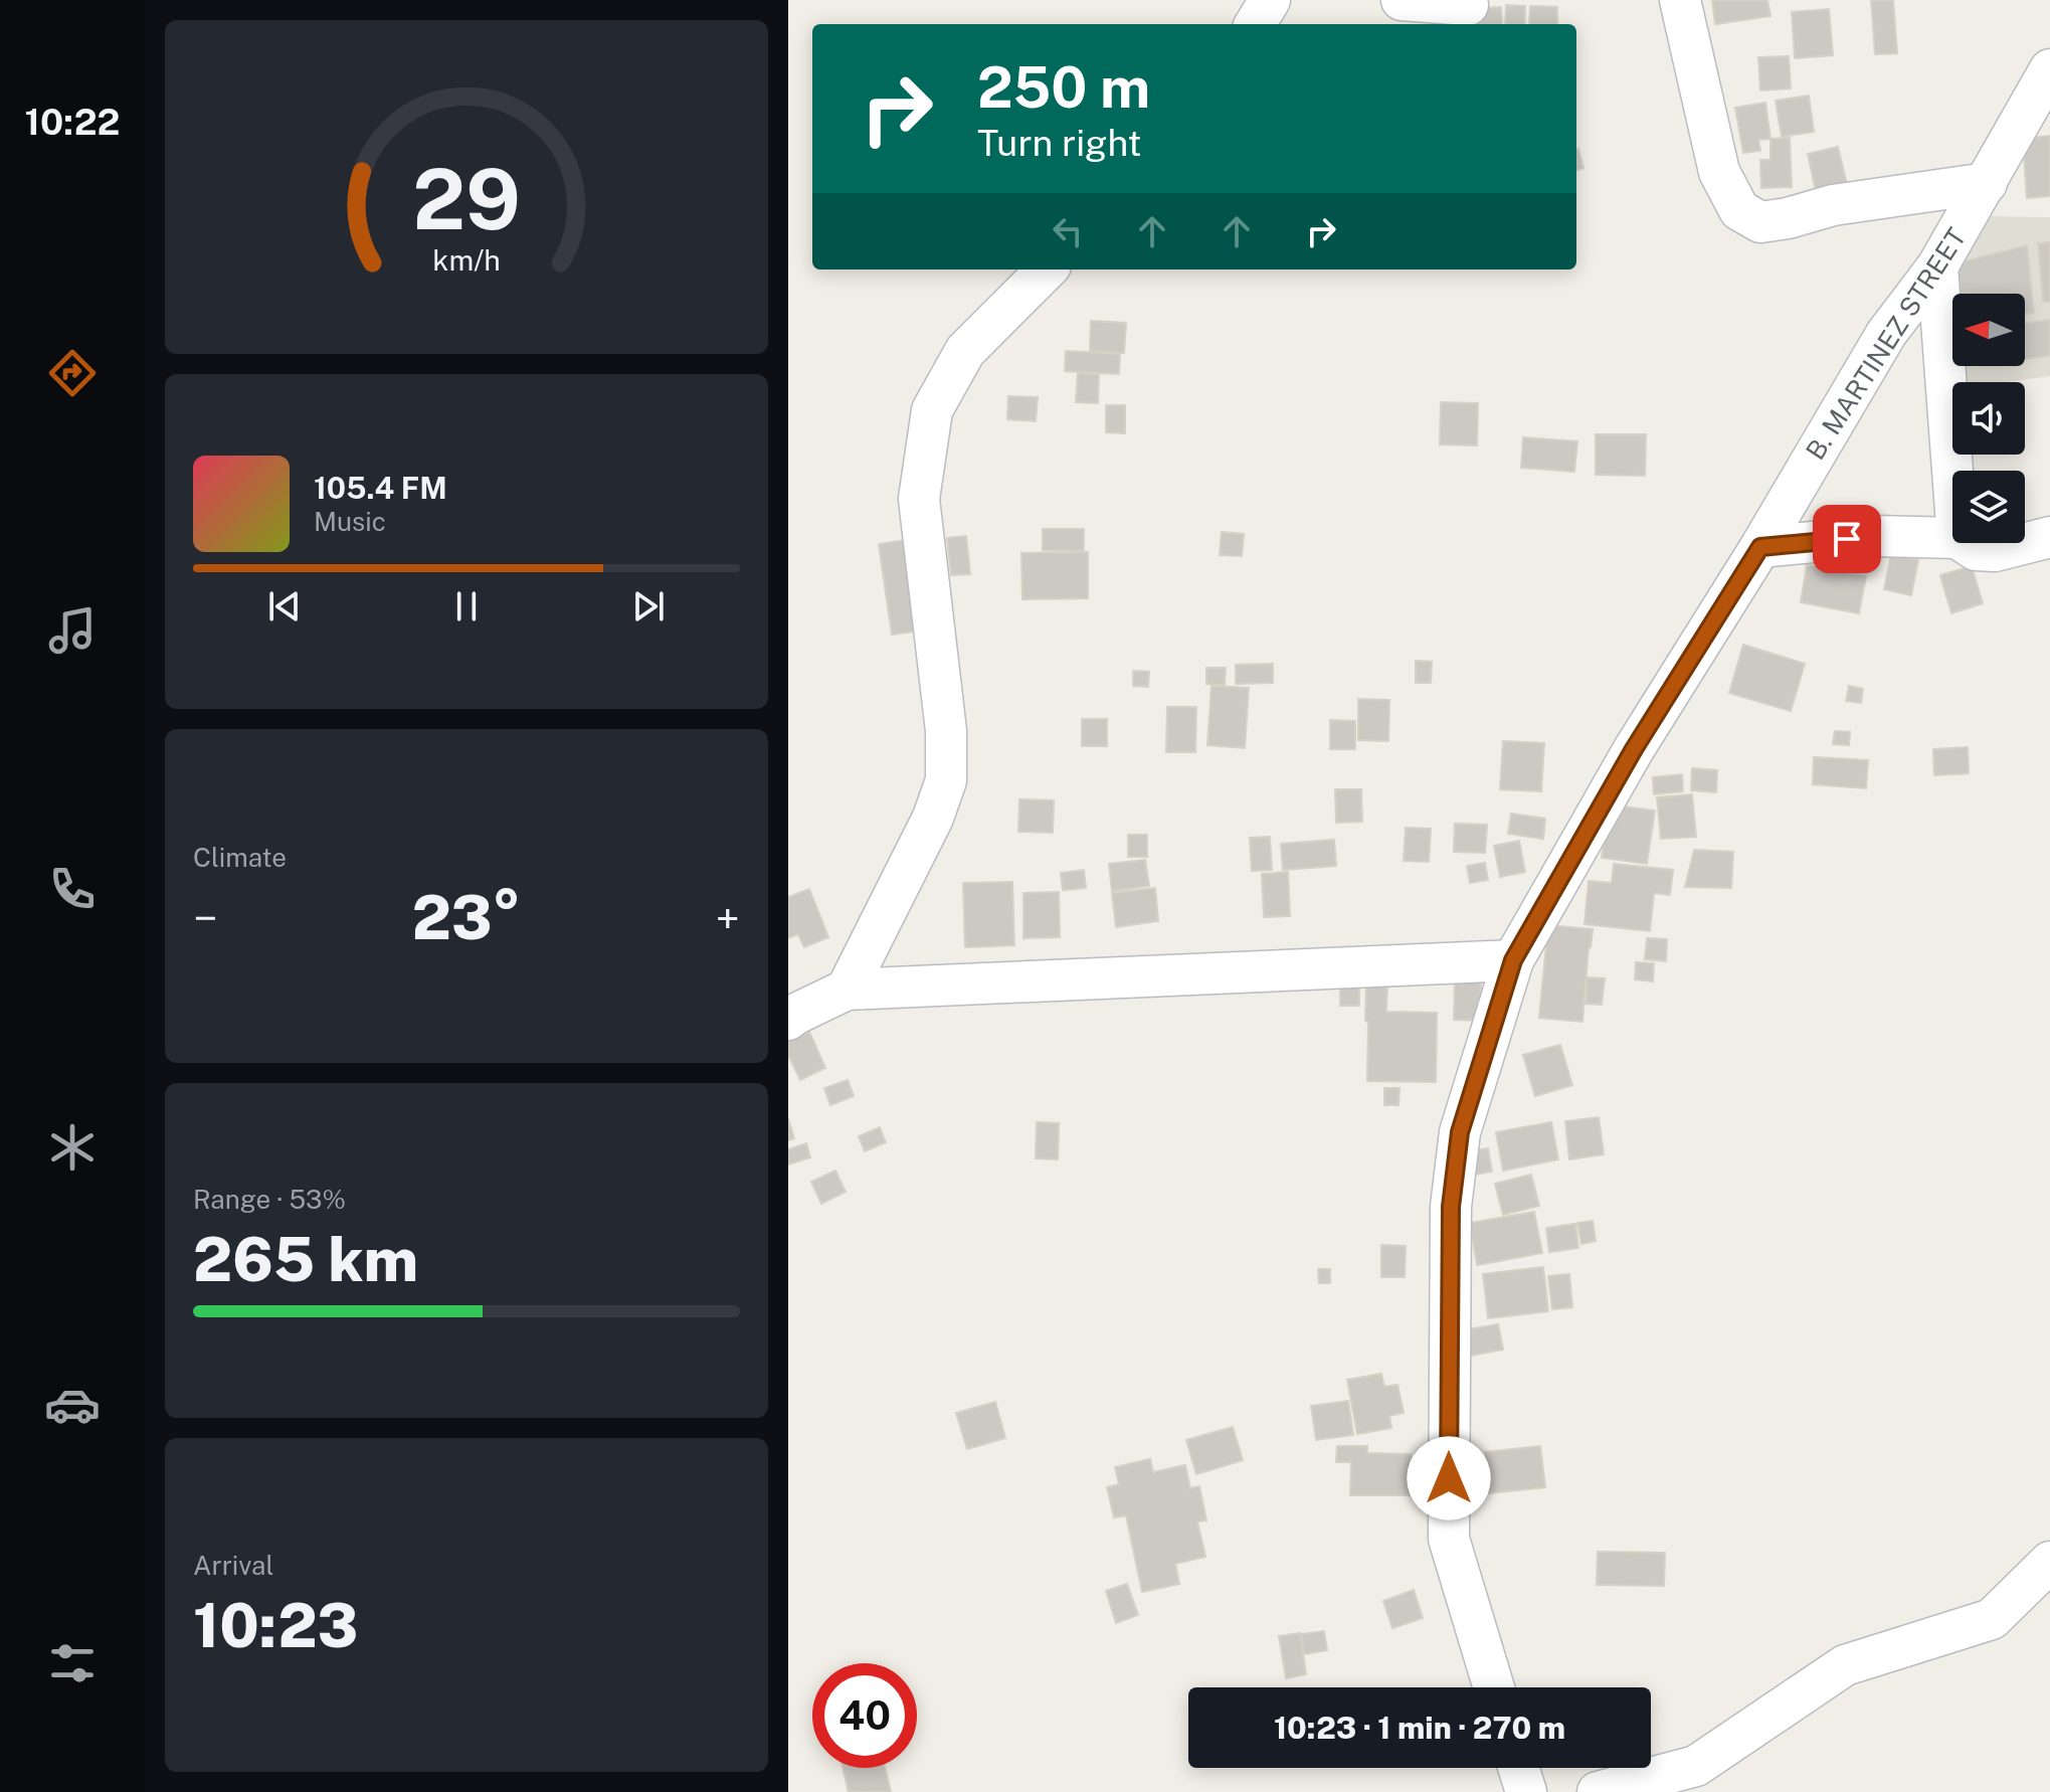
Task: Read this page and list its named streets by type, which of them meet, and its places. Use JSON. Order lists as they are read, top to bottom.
{
  "streets": {
    "street": ["B. MARTINEZ STREET"]
  },
  "north": "left",
  "page": {
    "tabs": "10:22",
    "turn": ["250 m", "Turn right"],
    "song": ["105.4 FM", "Music"],
    "tile": [
      "Climate",
      ["Range · 53%", "265 km"],
      ["Arrival", "10:23"]
    ],
    "heat": ["−", "23°", "+"],
    "limit": "40",
    "trip": "10:23 · 1 min · 270 m",
    "gauge": ["29", "km/h"]
  }
}
